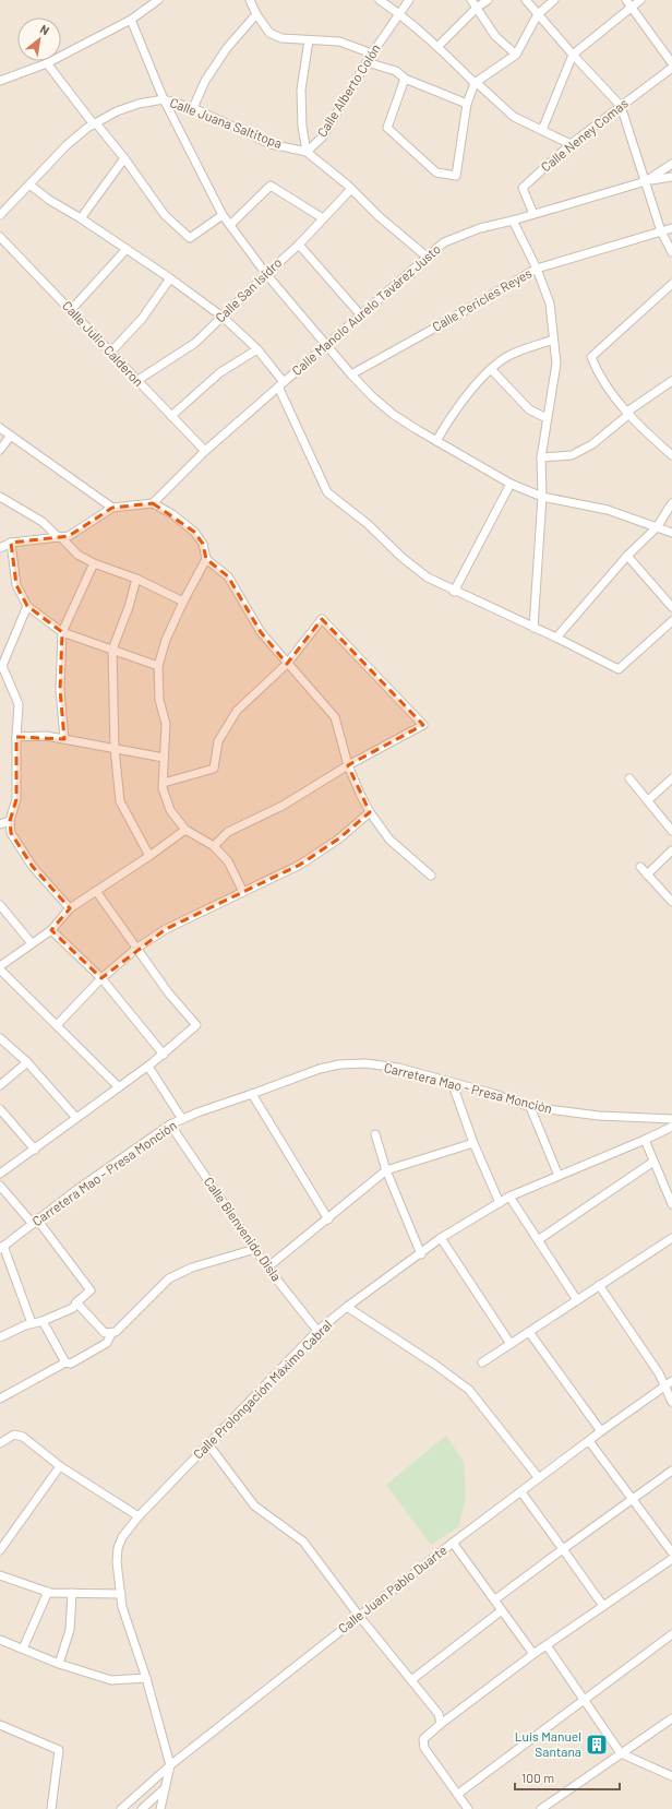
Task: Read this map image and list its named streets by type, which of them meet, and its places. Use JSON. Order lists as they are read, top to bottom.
{
  "streets": {
    "street": [
      "Calle Alberto Colón",
      "Calle Juana Saltitopa",
      "Calle Neney Comas",
      "Calle San Isidro",
      "Calle Pericles Reyes",
      "Calle Manolo Aurelo Tavárez Justo",
      "Calle Julio Calderon",
      "Carretera Mao - Presa Monción",
      "Calle Bienvenido Disla",
      "Calle Prolongación Máximo Cabral",
      "Calle Juan Pablo Duarte"
    ]
  },
  "crossings": [
    ["Calle Alberto Colón", "Calle Juana Saltitopa"],
    ["Calle Juana Saltitopa", "Calle San Isidro"],
    ["Calle Juana Saltitopa", "Calle Manolo Aurelo Tavárez Justo"],
    ["Calle Neney Comas", "Calle Manolo Aurelo Tavárez Justo"],
    ["Calle San Isidro", "Calle Julio Calderon"],
    ["Calle Manolo Aurelo Tavárez Justo", "Calle Julio Calderon"],
    ["Carretera Mao - Presa Monción", "Calle Bienvenido Disla"],
    ["Calle Bienvenido Disla", "Calle Prolongación Máximo Cabral"],
    ["Calle Prolongación Máximo Cabral", "Calle Juan Pablo Duarte"]
  ],
  "places": {
    "building": ["Luis Manuel Santana"]
  },
  "scale_bar": "100 m",
  "north": "top right"
}
